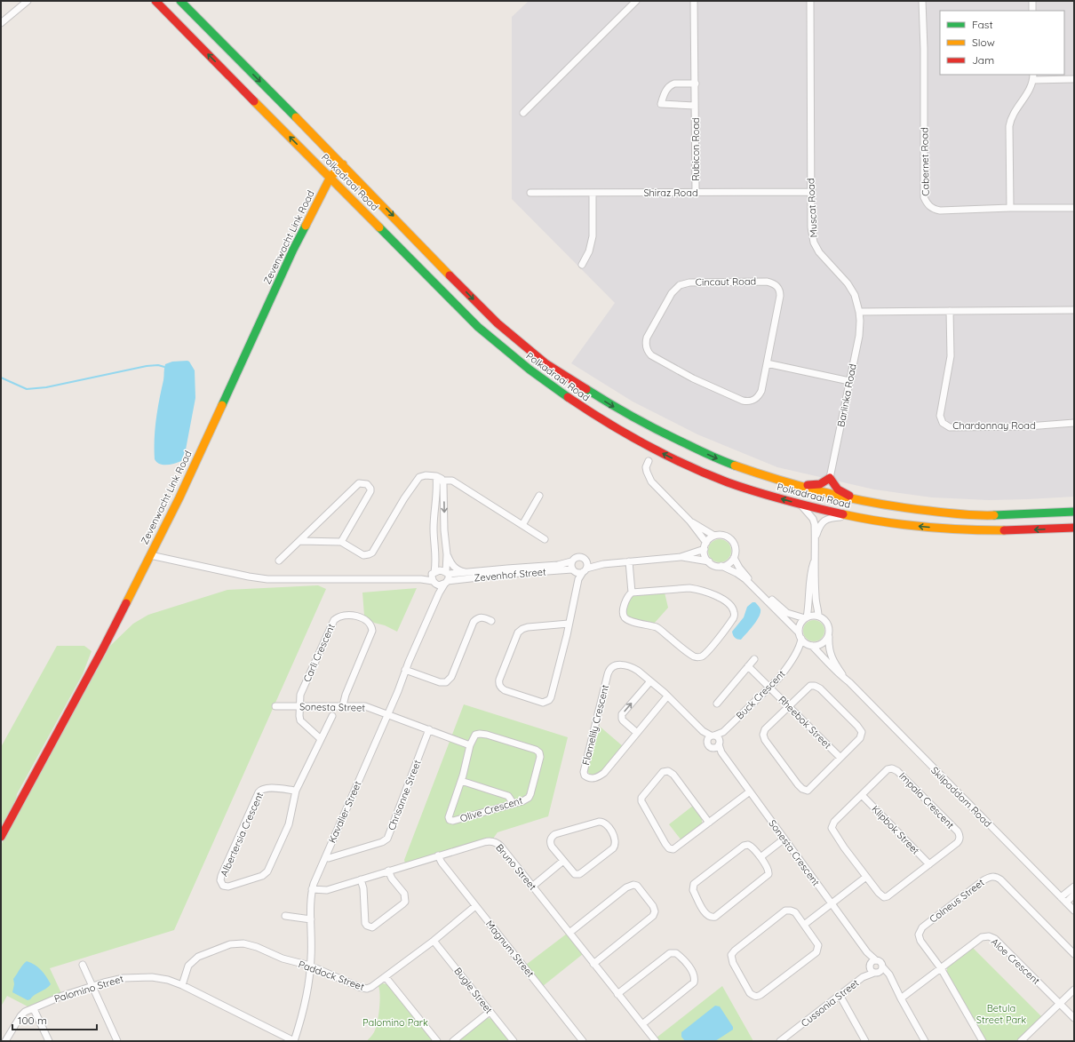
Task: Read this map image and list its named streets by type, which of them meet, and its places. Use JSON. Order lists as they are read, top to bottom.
{
  "streets": {
    "main road": ["Polkadraai Road", "Zevenwacht Link Road"],
    "street": [
      "Rubicon Road",
      "Cabernet Road",
      "Shiraz Road",
      "Muscat Road",
      "Cincaut Road",
      "Barlinka Road",
      "Chardonnay Road",
      "Zevenhof Street",
      "Carli Crescent",
      "Buck Crescent",
      "Sonesta Street",
      "Rheebok Street",
      "Flamelily Crescent",
      "Chrisanne Street",
      "Skilpaddam Road",
      "Impala Crescent",
      "Olive Crescent",
      "Kavalier Street",
      "Klipbok Street",
      "Albertersia Crescent",
      "Sonesta Crescent",
      "Bruno Street",
      "Colneus Street",
      "Magnum Street",
      "Aloe Crescent",
      "Paddock Street",
      "Palomino Street",
      "Bugle Street",
      "Cussonia Street"
    ]
  },
  "crossings": [
    ["Rubicon Road", "Shiraz Road"],
    ["Polkadraai Road", "Zevenwacht Link Road"],
    ["Shiraz Road", "Muscat Road"],
    ["Muscat Road", "Barlinka Road"],
    ["Zevenhof Street", "Kavalier Street"],
    ["Carli Crescent", "Sonesta Street"],
    ["Carli Crescent", "Albertersia Crescent"],
    ["Buck Crescent", "Rheebok Street"],
    ["Buck Crescent", "Sonesta Crescent"],
    ["Sonesta Street", "Chrisanne Street"],
    ["Sonesta Street", "Olive Crescent"],
    ["Sonesta Street", "Kavalier Street"],
    ["Chrisanne Street", "Kavalier Street"],
    ["Impala Crescent", "Klipbok Street"],
    ["Kavalier Street", "Bruno Street"],
    ["Kavalier Street", "Paddock Street"],
    ["Kavalier Street", "Palomino Street"],
    ["Sonesta Crescent", "Cussonia Street"],
    ["Bruno Street", "Magnum Street"],
    ["Colneus Street", "Aloe Crescent"],
    ["Magnum Street", "Paddock Street"],
    ["Paddock Street", "Palomino Street"],
    ["Paddock Street", "Bugle Street"]
  ],
  "parks": ["Betula Street Park", "Palomino Park"],
  "legend": ["Fast", "Slow", "Jam"],
  "scale_bar": "100 m"
}
